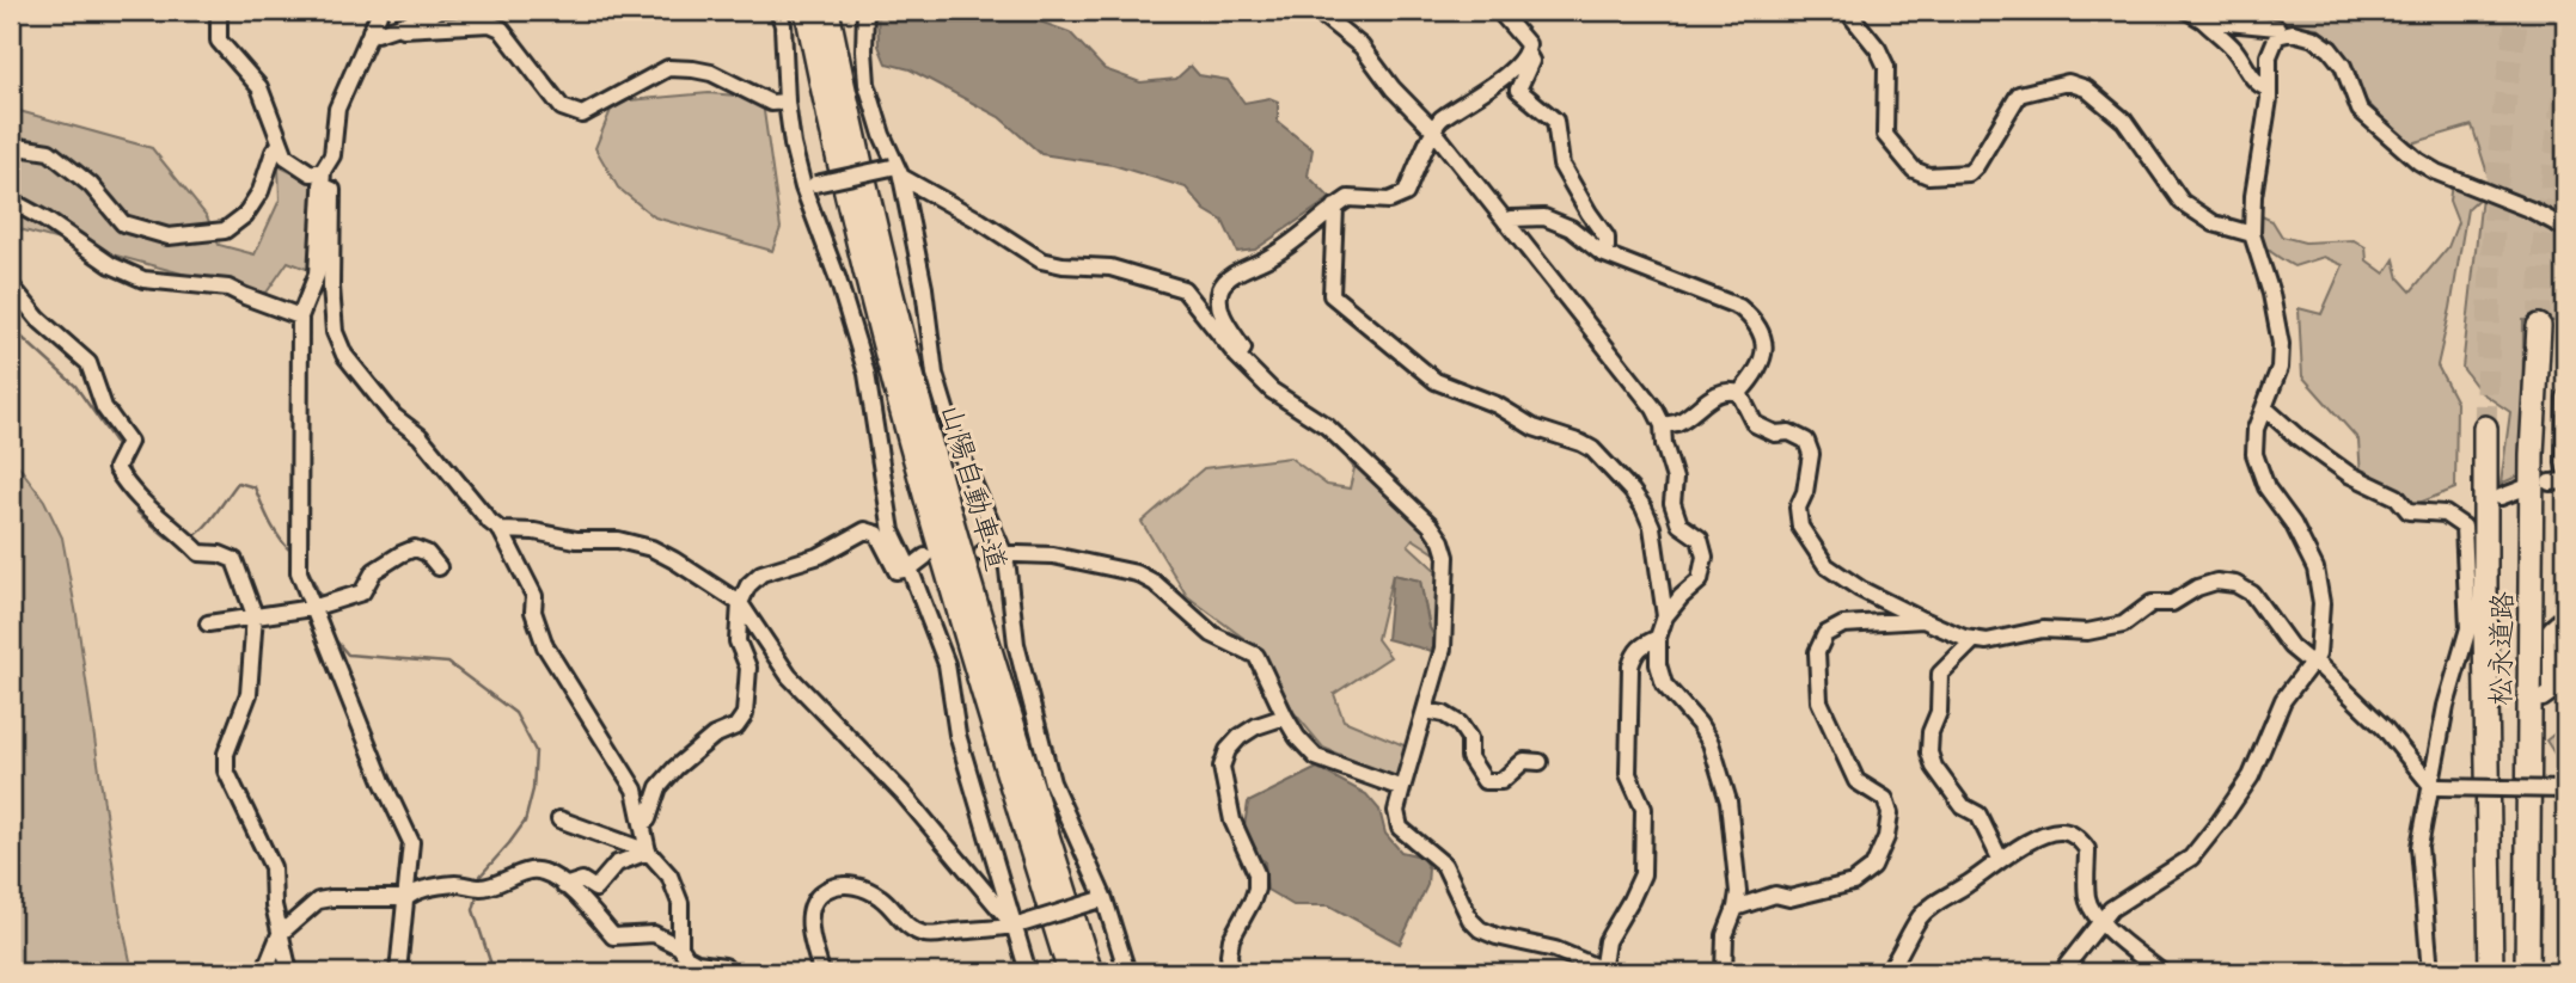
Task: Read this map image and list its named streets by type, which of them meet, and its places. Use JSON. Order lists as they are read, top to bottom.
{
  "streets": {
    "highway": ["山陽自動車道", "松永道路"]
  }
}
